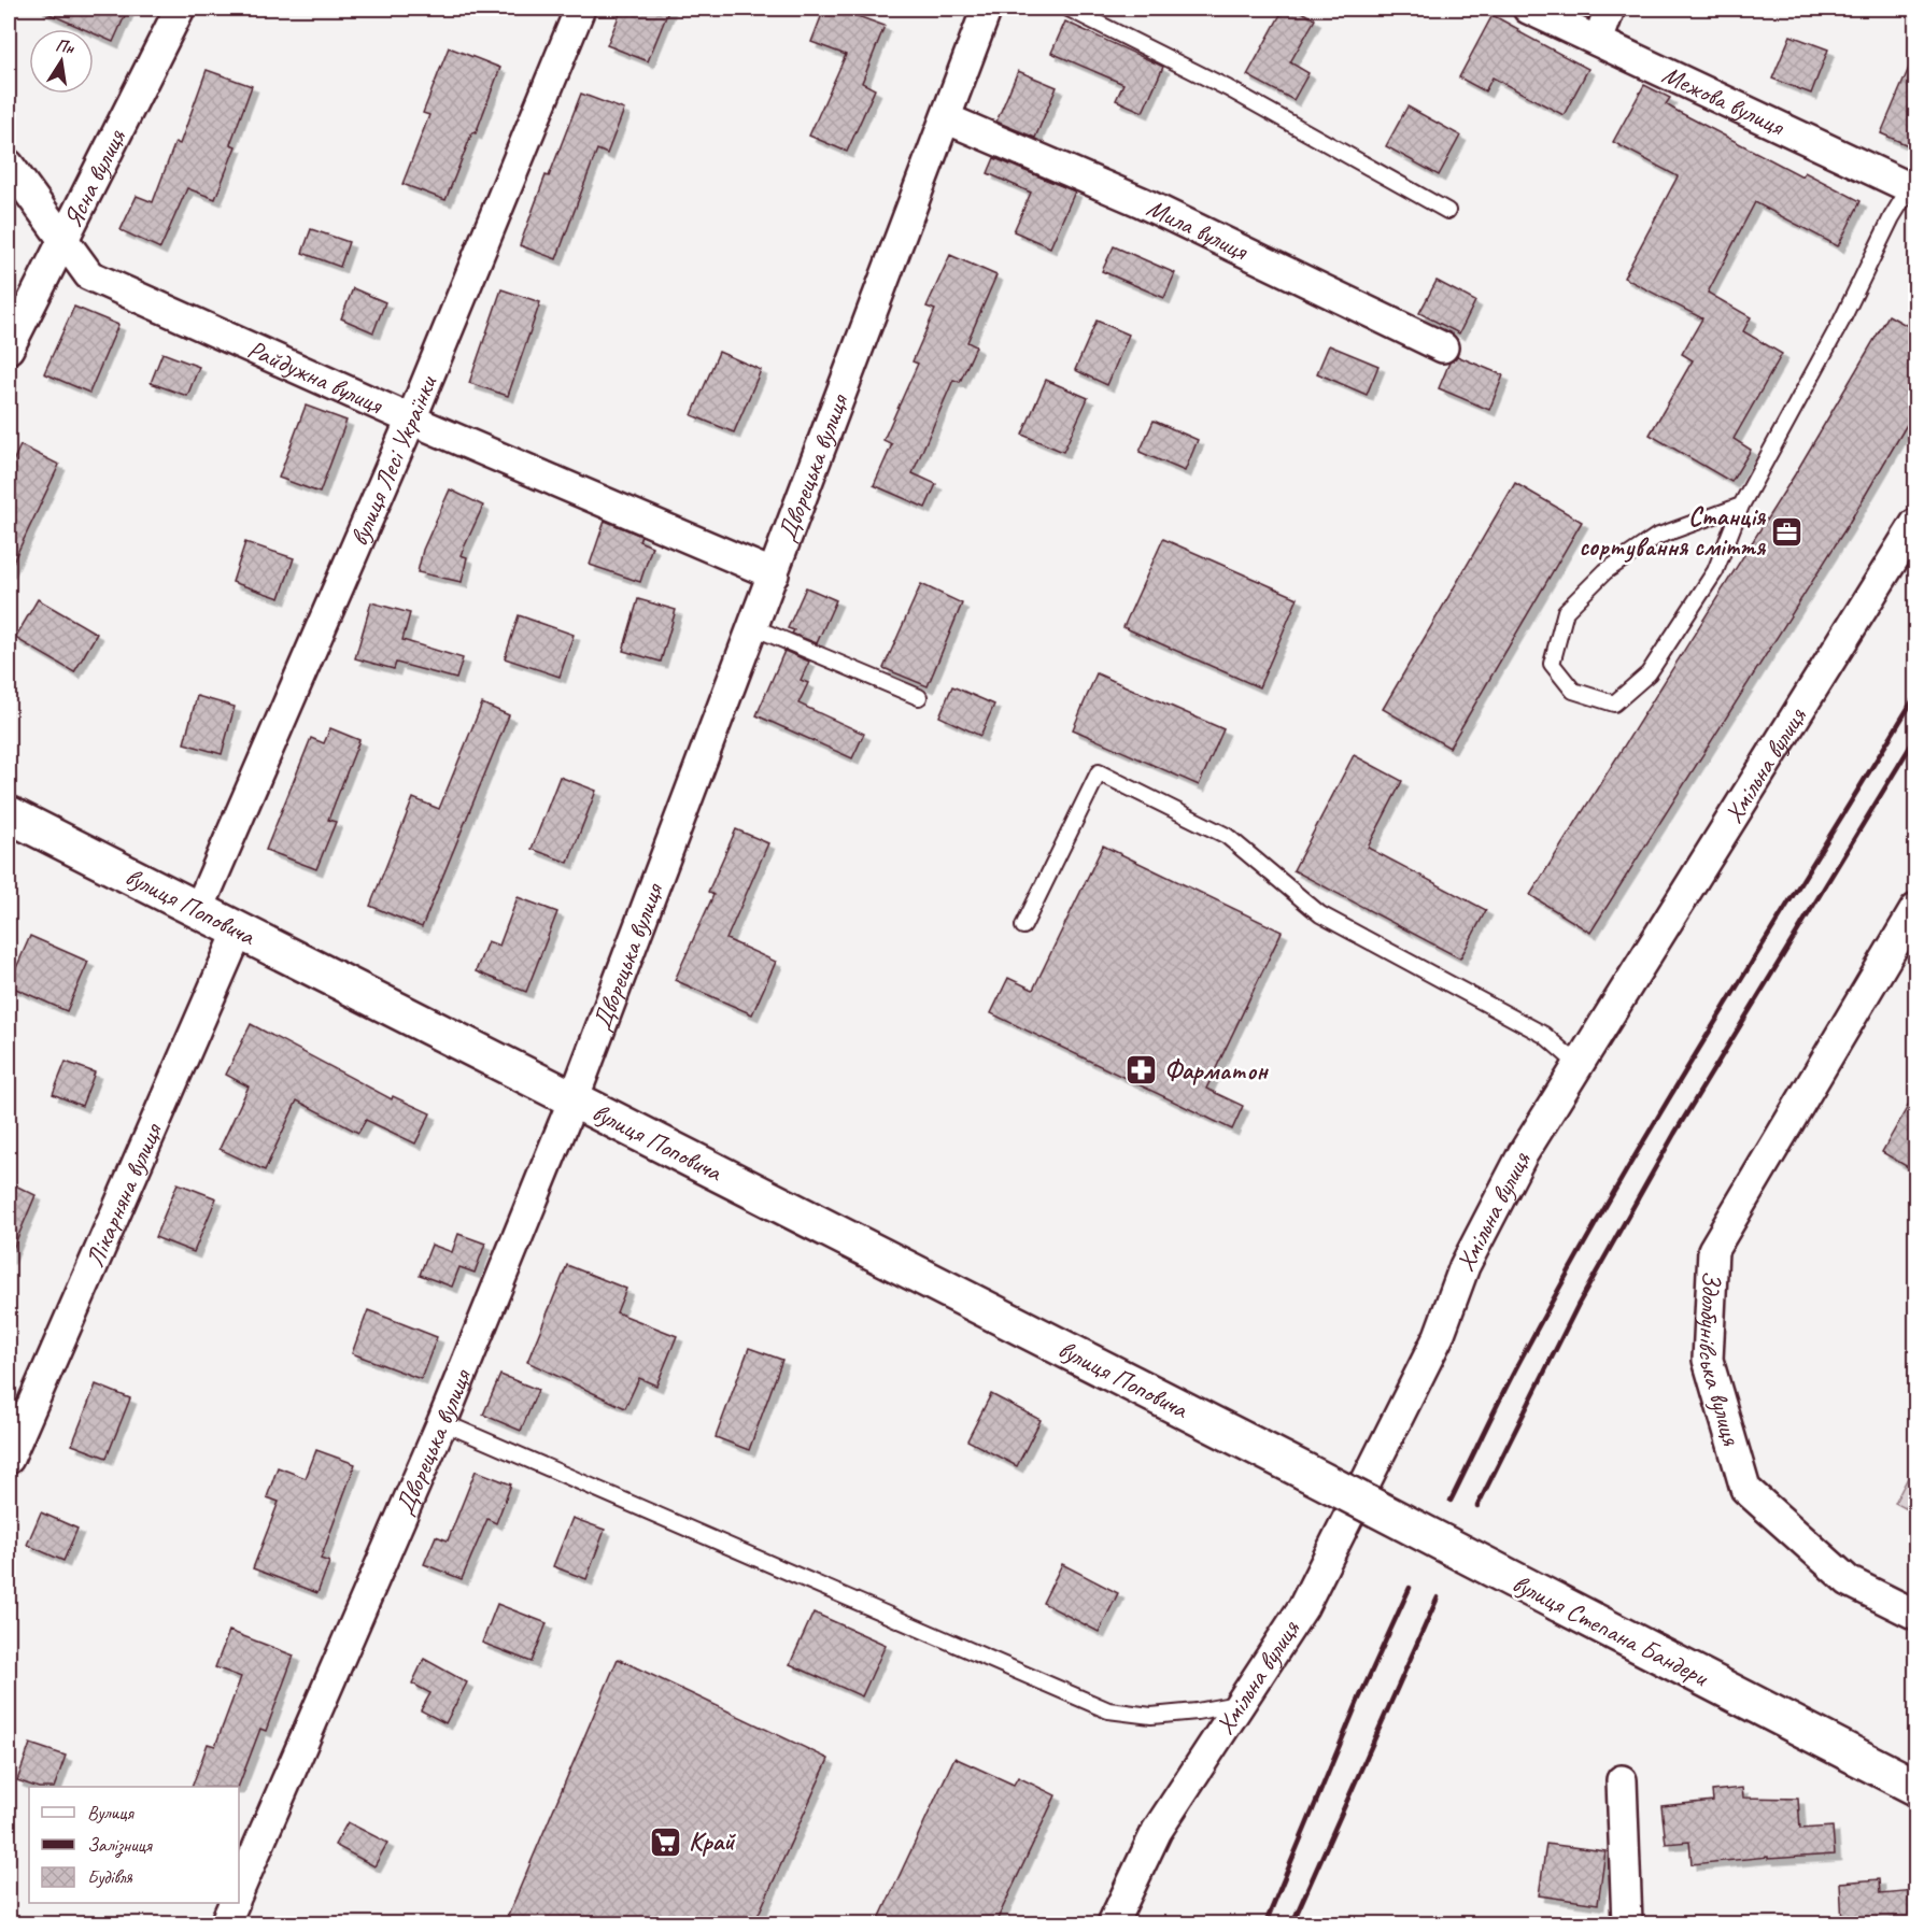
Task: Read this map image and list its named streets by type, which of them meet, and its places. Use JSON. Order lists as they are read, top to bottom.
{
  "streets": {
    "main road": ["вулиця Поповича", "вулиця Степана Бандери"],
    "street": [
      "Межова вулиця",
      "Ясна вулиця",
      "Мила вулиця",
      "Райдужна вулиця",
      "вулиця Лесі Українки",
      "Дворецька вулиця",
      "Хмільна вулиця",
      "Лікарняна вулиця",
      "Здолбунівська вулиця"
    ]
  },
  "crossings": [
    ["Ясна вулиця", "Райдужна вулиця"],
    ["Мила вулиця", "Дворецька вулиця"],
    ["Райдужна вулиця", "вулиця Лесі Українки"],
    ["Райдужна вулиця", "Дворецька вулиця"],
    ["вулиця Лесі Українки", "вулиця Поповича"],
    ["Дворецька вулиця", "вулиця Поповича"],
    ["вулиця Поповича", "Лікарняна вулиця"],
    ["вулиця Поповича", "вулиця Степана Бандери"]
  ],
  "places": {
    "office": ["Станція сортування сміття"],
    "pharmacy": ["Фарматон"],
    "supermarket": ["Край"]
  },
  "legend": ["Вулиця", "Залізниця", "Будівля"],
  "north": "top"
}
